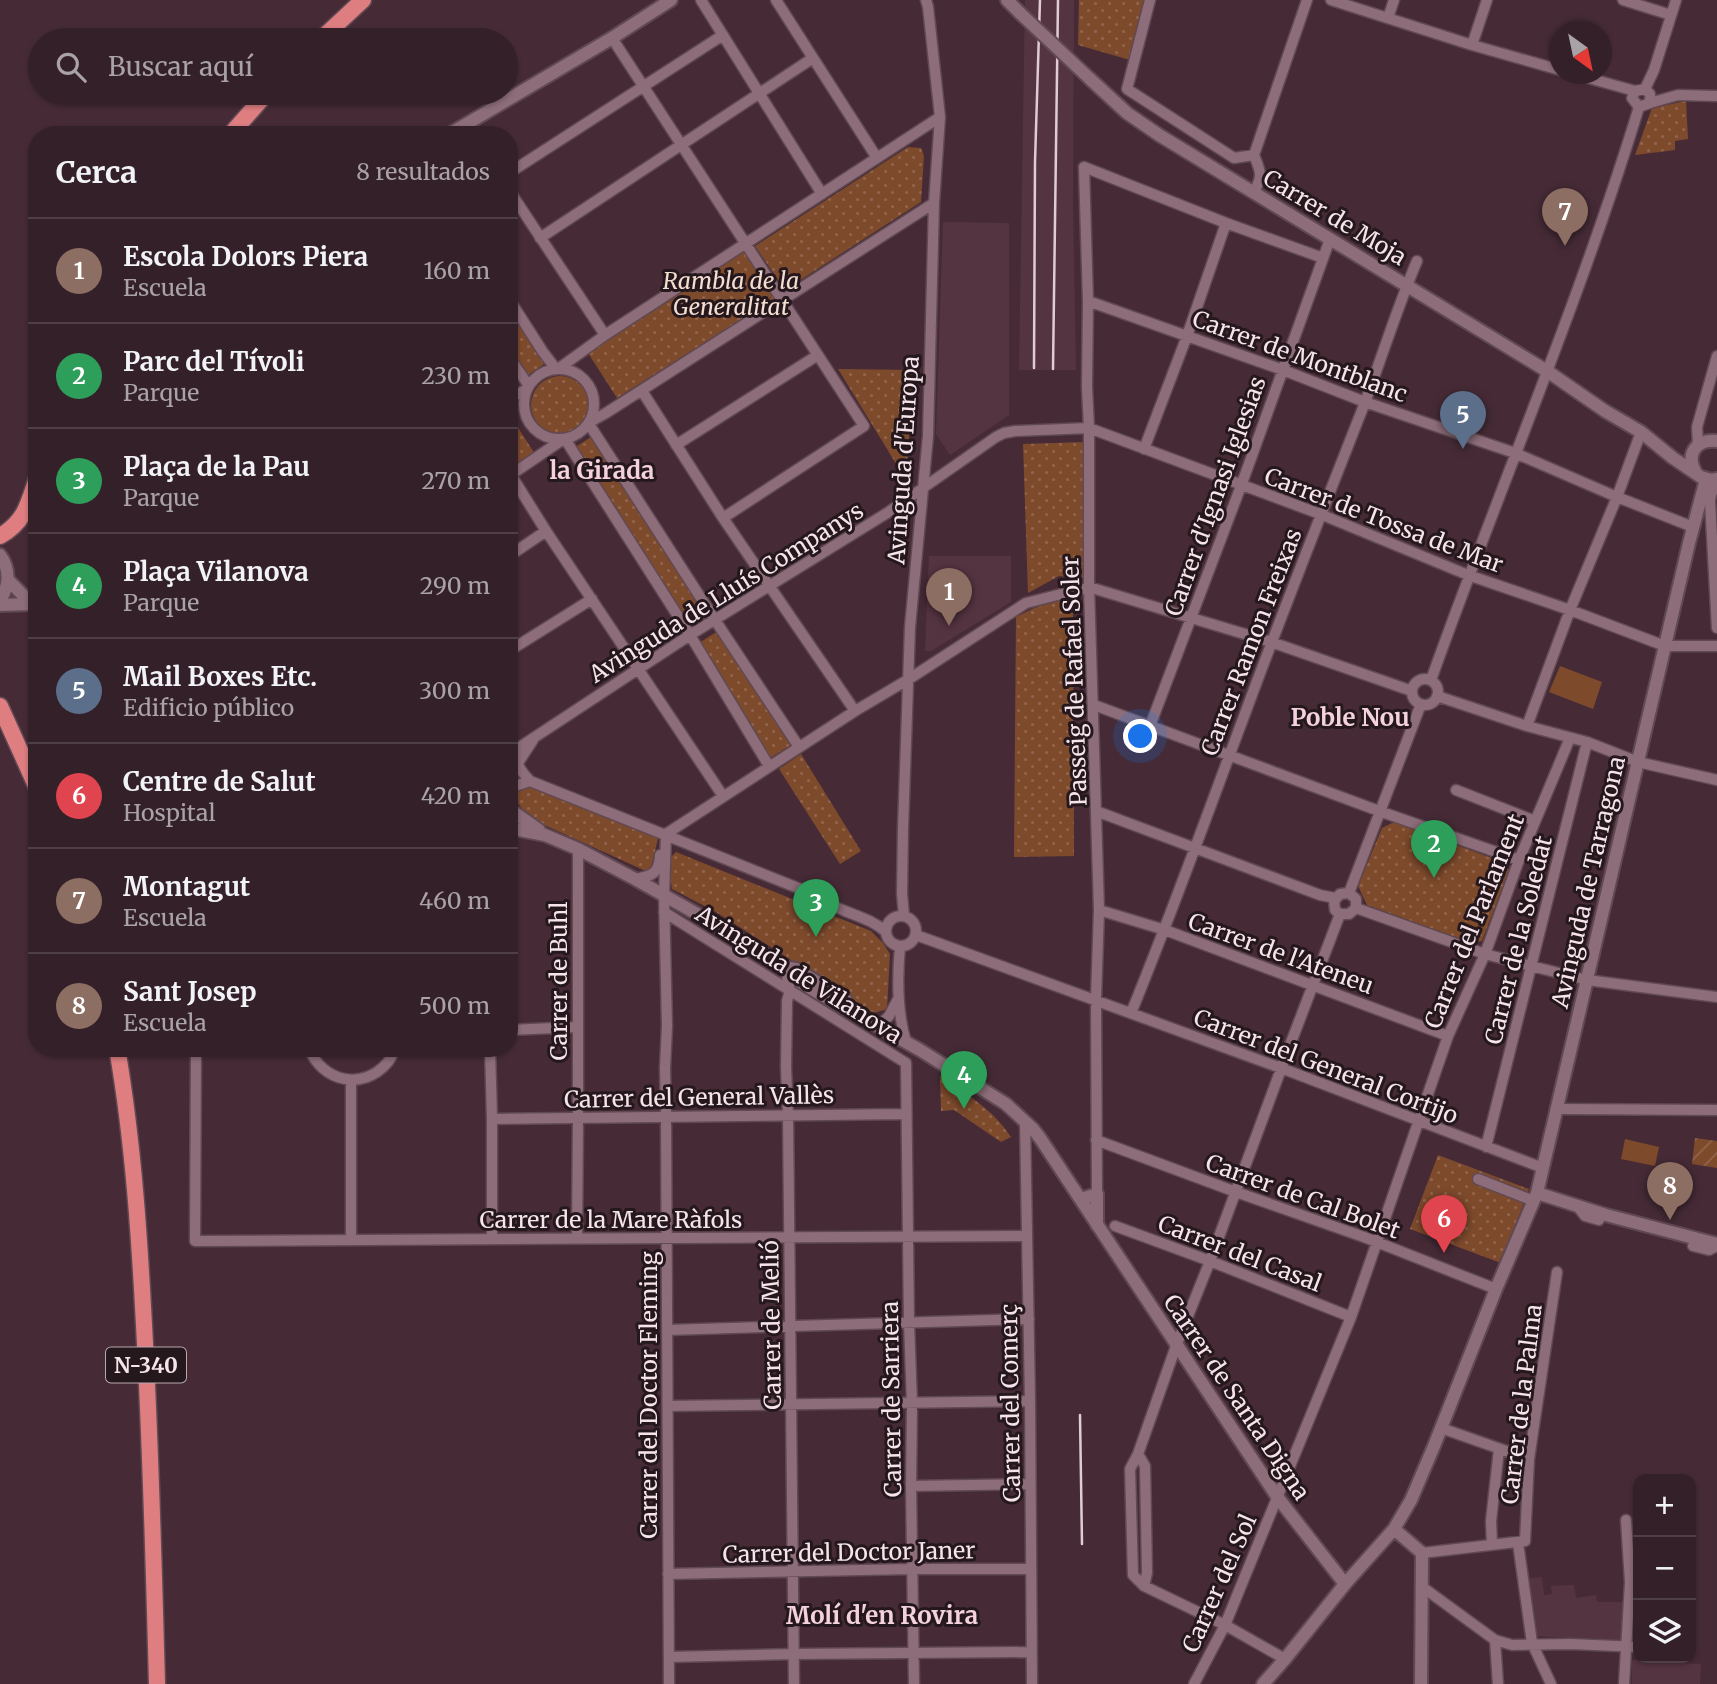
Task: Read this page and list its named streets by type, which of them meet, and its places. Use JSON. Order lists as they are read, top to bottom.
{
  "streets": {
    "highway": ["N-340"],
    "street": [
      "Carrer de Moja",
      "Carrer de Montblanc",
      "Avinguda d'Europa",
      "Carrer d'Ignasi Iglesias",
      "Carrer de Tossa de Mar",
      "Avinguda de Lluís Companys",
      "Carrer Ramon Freixas",
      "Passeig de Rafael Soler",
      "Avinguda de Tarragona",
      "Carrer del Parlament",
      "Carrer de la Soledat",
      "Carrer de l'Ateneu",
      "Avinguda de Vilanova",
      "Carrer de Buhl",
      "Carrer del General Cortijo",
      "Carrer del General Vallès",
      "Carrer de Cal Bolet",
      "Carrer de la Mare Ràfols",
      "Carrer del Casal",
      "Carrer de Melió",
      "Carrer del Doctor Fleming",
      "Carrer de Santa Digna",
      "Carrer de Sarriera",
      "Carrer del Comerç",
      "Carrer de la Palma",
      "Carrer del Doctor Janer",
      "Carrer del Sol"
    ]
  },
  "crossings": [
    ["Carrer de Moja", "Carrer d'Ignasi Iglesias"],
    ["Carrer de Moja", "Carrer Ramon Freixas"],
    ["Carrer de Moja", "Avinguda de Tarragona"],
    ["Carrer de Montblanc", "Carrer d'Ignasi Iglesias"],
    ["Carrer de Montblanc", "Carrer Ramon Freixas"],
    ["Carrer de Montblanc", "Passeig de Rafael Soler"],
    ["Carrer de Montblanc", "Avinguda de Tarragona"],
    ["Avinguda d'Europa", "Avinguda de Lluís Companys"],
    ["Avinguda d'Europa", "Carrer del General Cortijo"],
    ["Carrer d'Ignasi Iglesias", "Carrer de Tossa de Mar"],
    ["Carrer de Tossa de Mar", "Avinguda de Lluís Companys"],
    ["Carrer de Tossa de Mar", "Carrer Ramon Freixas"],
    ["Carrer de Tossa de Mar", "Passeig de Rafael Soler"],
    ["Carrer de Tossa de Mar", "Avinguda de Tarragona"],
    ["Avinguda de Lluís Companys", "Passeig de Rafael Soler"],
    ["Carrer Ramon Freixas", "Carrer de l'Ateneu"],
    ["Carrer Ramon Freixas", "Carrer del General Cortijo"],
    ["Passeig de Rafael Soler", "Carrer de l'Ateneu"],
    ["Passeig de Rafael Soler", "Carrer del General Cortijo"],
    ["Passeig de Rafael Soler", "Carrer de Cal Bolet"],
    ["Avinguda de Tarragona", "Carrer del General Cortijo"],
    ["Avinguda de Tarragona", "Carrer de Cal Bolet"],
    ["Avinguda de Tarragona", "Carrer de Santa Digna"],
    ["Carrer del Parlament", "Carrer de l'Ateneu"],
    ["Carrer del Parlament", "Carrer del General Cortijo"],
    ["Carrer del Parlament", "Carrer de Cal Bolet"],
    ["Carrer del Parlament", "Carrer del Casal"],
    ["Carrer del Parlament", "Carrer del Sol"],
    ["Carrer de la Soledat", "Carrer del General Cortijo"],
    ["Avinguda de Vilanova", "Carrer del General Vallès"],
    ["Avinguda de Vilanova", "Carrer de Melió"],
    ["Avinguda de Vilanova", "Carrer del Doctor Fleming"],
    ["Avinguda de Vilanova", "Carrer de Sarriera"],
    ["Carrer de Buhl", "Carrer del General Vallès"],
    ["Carrer de Buhl", "Carrer de la Mare Ràfols"],
    ["Carrer del General Vallès", "Carrer de Melió"],
    ["Carrer del General Vallès", "Carrer del Doctor Fleming"],
    ["Carrer del General Vallès", "Carrer de Sarriera"],
    ["Carrer de la Mare Ràfols", "Carrer de Melió"],
    ["Carrer de la Mare Ràfols", "Carrer del Doctor Fleming"],
    ["Carrer de la Mare Ràfols", "Carrer de Sarriera"],
    ["Carrer de la Mare Ràfols", "Carrer del Comerç"],
    ["Carrer del Casal", "Carrer del Sol"],
    ["Carrer de Melió", "Carrer del Doctor Janer"],
    ["Carrer del Doctor Fleming", "Carrer del Doctor Janer"],
    ["Carrer de Santa Digna", "Carrer del Comerç"],
    ["Carrer de Santa Digna", "Carrer del Sol"],
    ["Carrer de Sarriera", "Carrer del Doctor Janer"],
    ["Carrer del Comerç", "Carrer del Doctor Janer"]
  ],
  "districts": ["la Girada", "Poble Nou", "Molí d'en Rovira"],
  "parks": ["Rambla de la Generalitat"],
  "north": "bottom right",
  "page": {
    "search": "Buscar aquí",
    "heading": ["Cerca", "8 resultados"],
    "pins": [
      "7",
      "5",
      "1",
      "2",
      "3",
      "4",
      "8",
      "6"
    ],
    "list": [
      {
        "mark": "1",
        "name": "Escola Dolors Piera",
        "note": "Escuela",
        "value": "160 m"
      },
      {
        "mark": "2",
        "name": "Parc del Tívoli",
        "note": "Parque",
        "value": "230 m"
      },
      {
        "mark": "3",
        "name": "Plaça de la Pau",
        "note": "Parque",
        "value": "270 m"
      },
      {
        "mark": "4",
        "name": "Plaça Vilanova",
        "note": "Parque",
        "value": "290 m"
      },
      {
        "mark": "5",
        "name": "Mail Boxes Etc.",
        "note": "Edificio público",
        "value": "300 m"
      },
      {
        "mark": "6",
        "name": "Centre de Salut",
        "note": "Hospital",
        "value": "420 m"
      },
      {
        "mark": "7",
        "name": "Montagut",
        "note": "Escuela",
        "value": "460 m"
      },
      {
        "mark": "8",
        "name": "Sant Josep",
        "note": "Escuela",
        "value": "500 m"
      }
    ],
    "map_buttons": ["+", "−"]
  }
}
